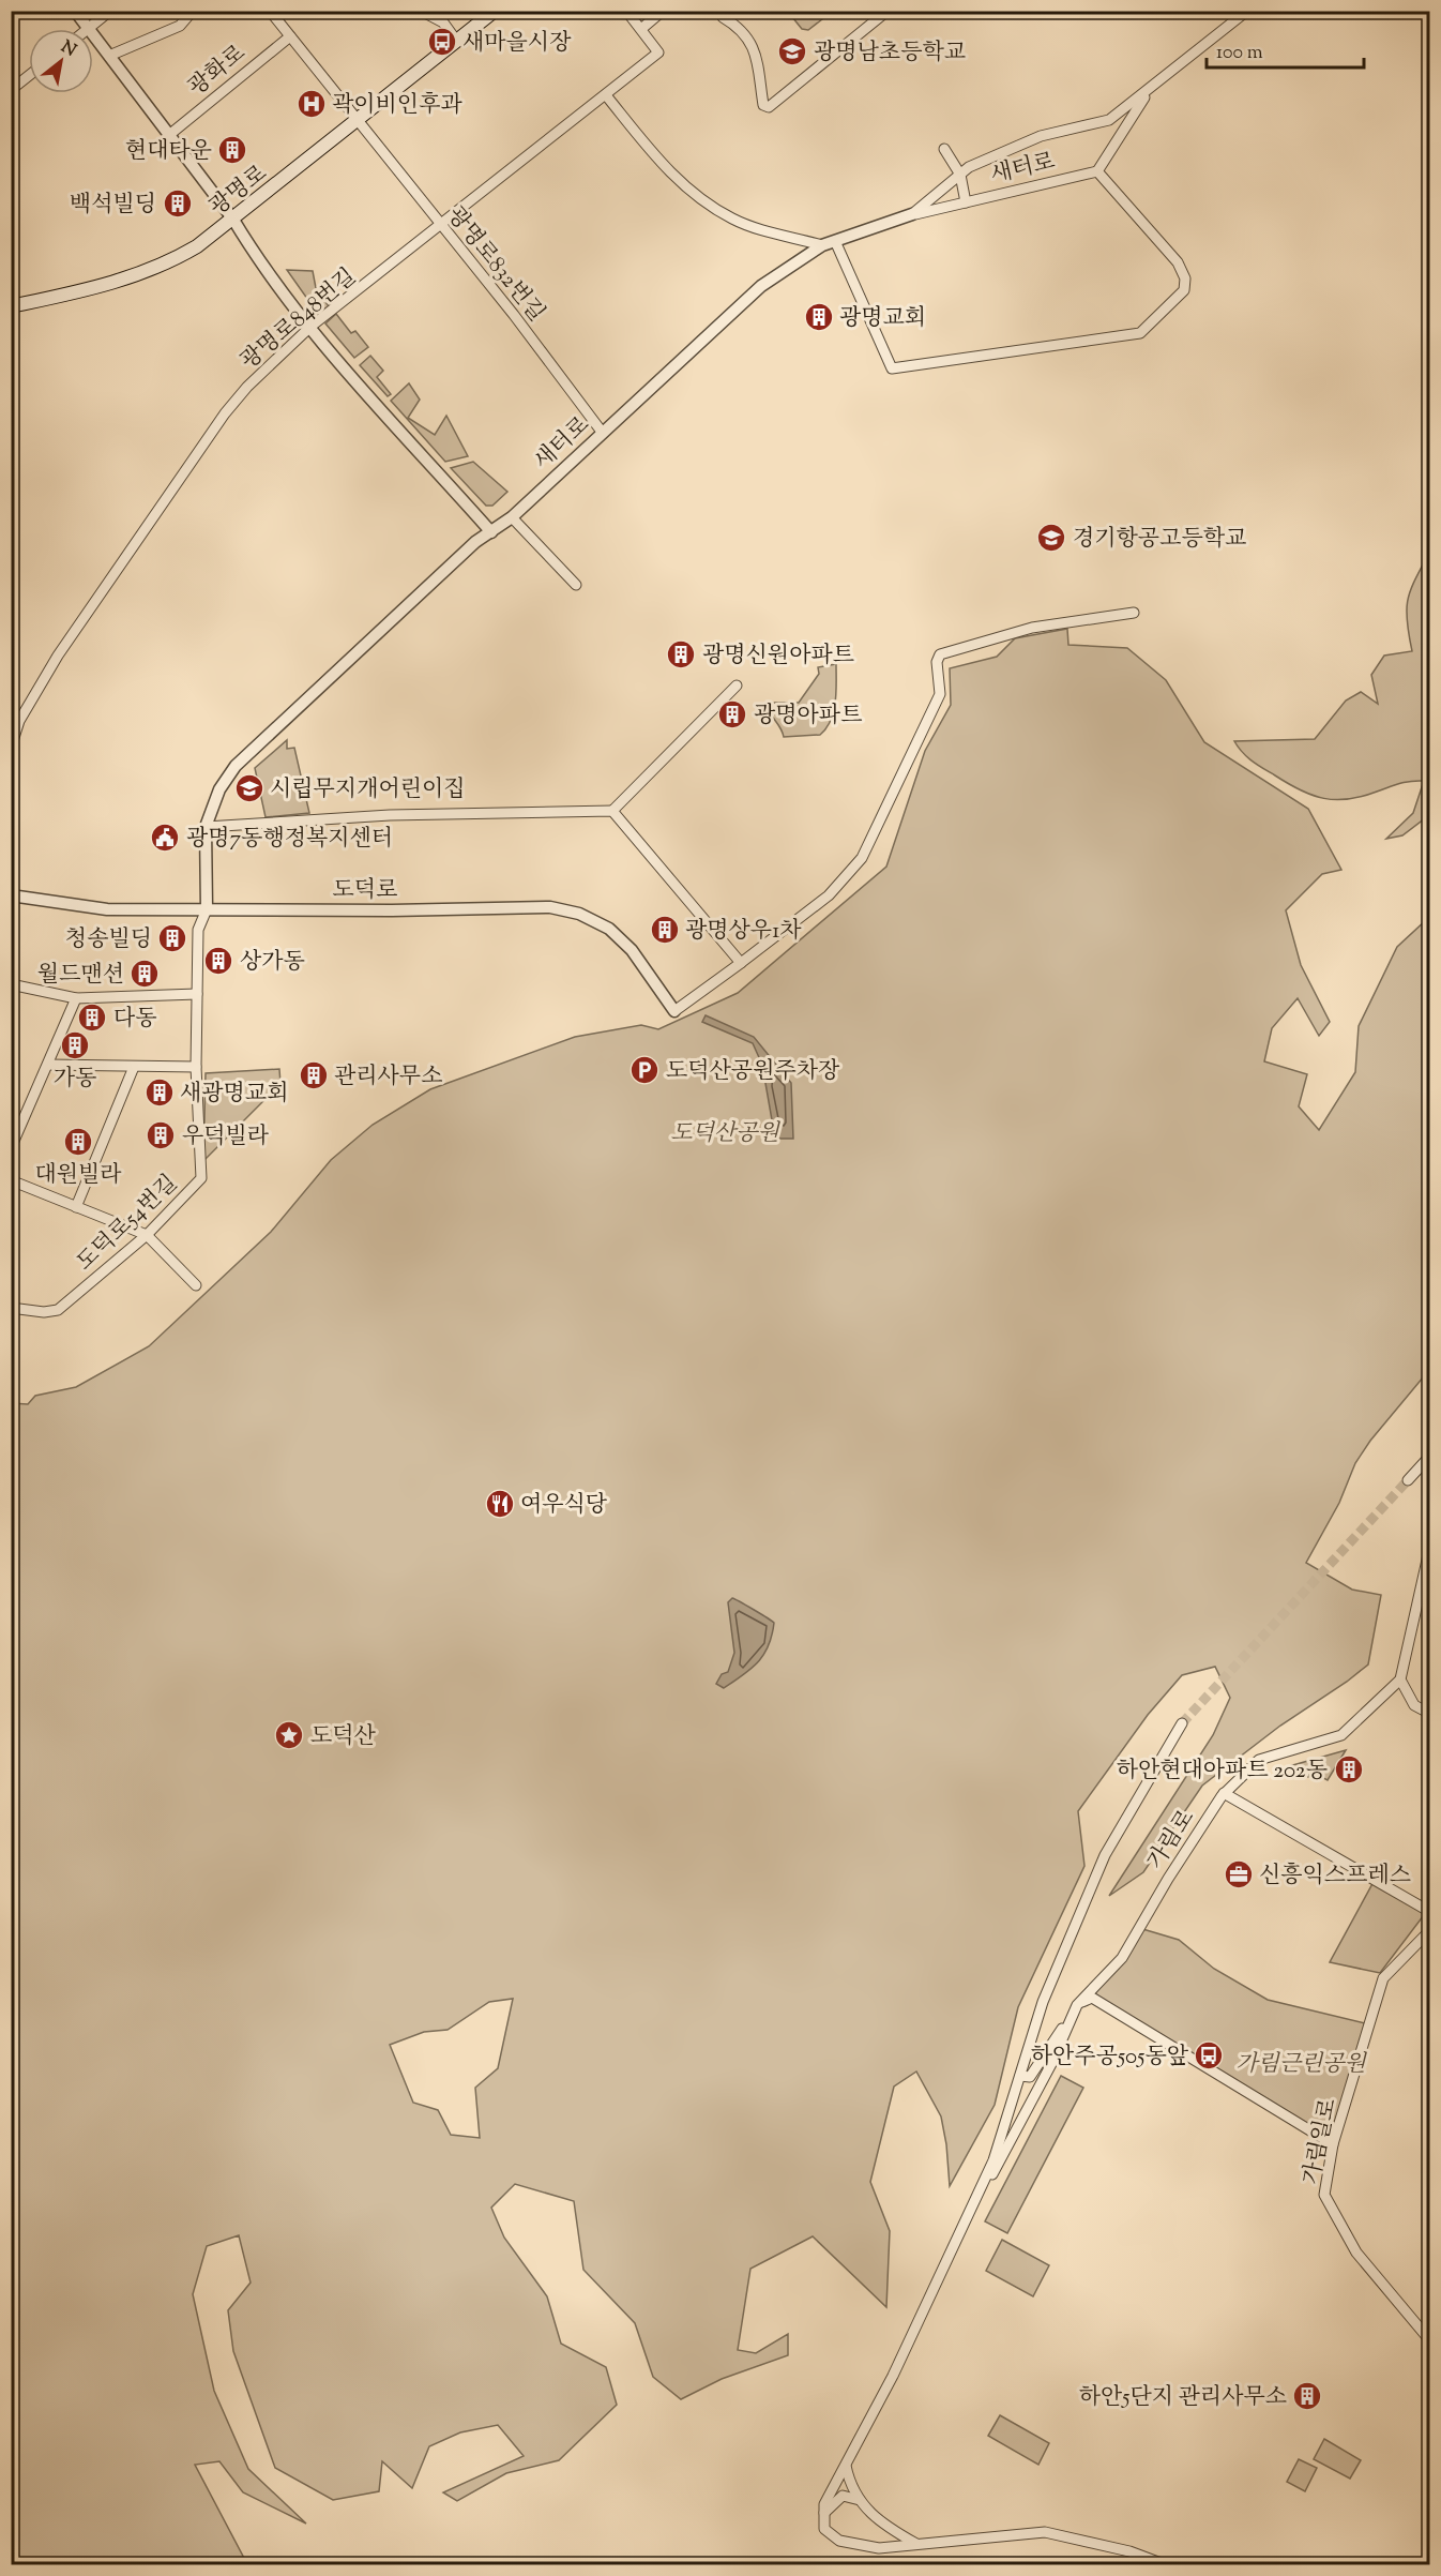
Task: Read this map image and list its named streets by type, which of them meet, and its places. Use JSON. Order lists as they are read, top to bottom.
{
  "streets": {
    "main road": ["광명로"],
    "street": [
      "광화로",
      "새터로",
      "광명로832번길",
      "광명로848번길",
      "도덕로",
      "도덕로54번길",
      "가림로",
      "가림일로"
    ]
  },
  "crossings": [
    ["광화로", "광명로832번길"],
    ["새터로", "광명로832번길"],
    ["새터로", "도덕로"],
    ["새터로", "도덕로54번길"],
    ["광명로", "광명로832번길"],
    ["광명로832번길", "광명로848번길"],
    ["도덕로", "도덕로54번길"]
  ],
  "parks": ["도덕산공원", "가림근린공원"],
  "places": {
    "bus stop": ["새마을시장", "하안주공505동앞"],
    "school or university": ["광명남초등학교", "경기항공고등학교", "시립무지개어린이집"],
    "hospital": ["곽이비인후과"],
    "building": [
      "현대타운",
      "백석빌딩",
      "광명교회",
      "광명신원아파트",
      "광명아파트",
      "광명상우1차",
      "청송빌딩",
      "상가동",
      "월드맨션",
      "다동",
      "가동",
      "관리사무소",
      "새광명교회",
      "우덕빌라",
      "대원빌라",
      "하안현대아파트 202동",
      "하안5단지 관리사무소"
    ],
    "public building": ["광명7동행정복지센터"],
    "parking": ["도덕산공원주차장"],
    "restaurant": ["여우식당"],
    "place": ["도덕산"],
    "office": ["신흥익스프레스"]
  },
  "scale_bar": "100 m",
  "north": "top right"
}
